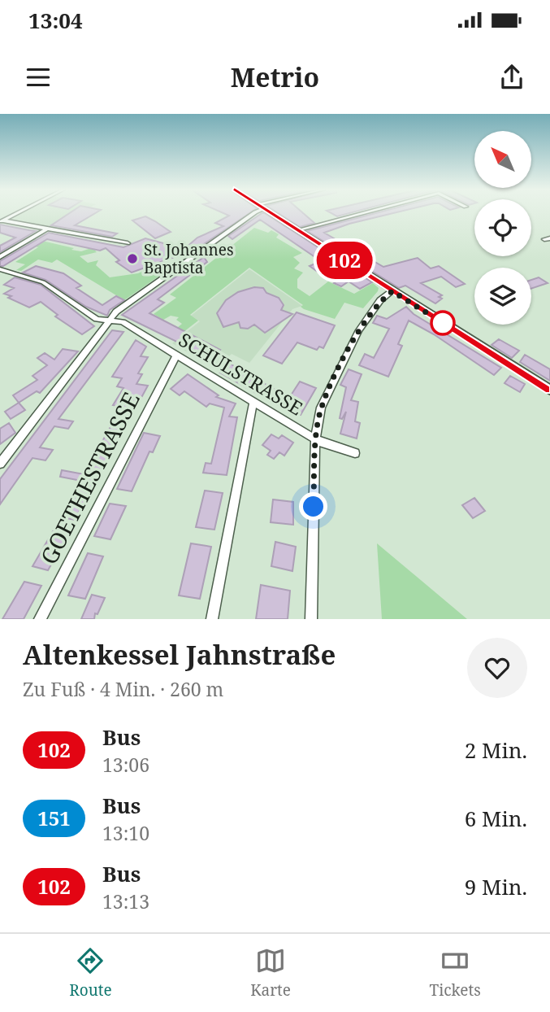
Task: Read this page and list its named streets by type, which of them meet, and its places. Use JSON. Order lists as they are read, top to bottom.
{
  "streets": {
    "street": ["SCHULSTRASSE", "GOETHESTRASSE"]
  },
  "crossings": [
    ["SCHULSTRASSE", "GOETHESTRASSE"]
  ],
  "places": ["St. Johannes Baptista"],
  "lines": ["bus line 102"],
  "north": "top left",
  "page": {
    "status": "13:04",
    "header": "Metrio",
    "on_map": "102",
    "heading": ["Altenkessel Jahnstraße", "Zu Fuß · 4 Min. · 260 m"],
    "list": [
      {
        "mark": "102",
        "name": "Bus",
        "note": "13:06",
        "value": "2 Min."
      },
      {
        "mark": "151",
        "name": "Bus",
        "note": "13:10",
        "value": "6 Min."
      },
      {
        "mark": "102",
        "name": "Bus",
        "note": "13:13",
        "value": "9 Min."
      }
    ],
    "tabs": ["Route", "Karte", "Tickets"]
  }
}
